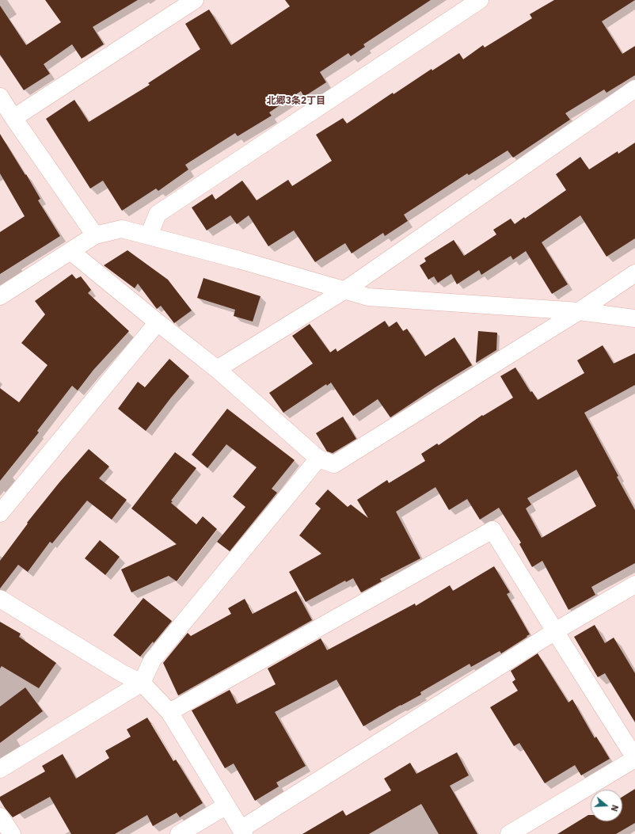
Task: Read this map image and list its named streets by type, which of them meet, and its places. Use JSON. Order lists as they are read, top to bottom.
{
  "districts": ["北郷3条2丁目"],
  "north": "right"
}
